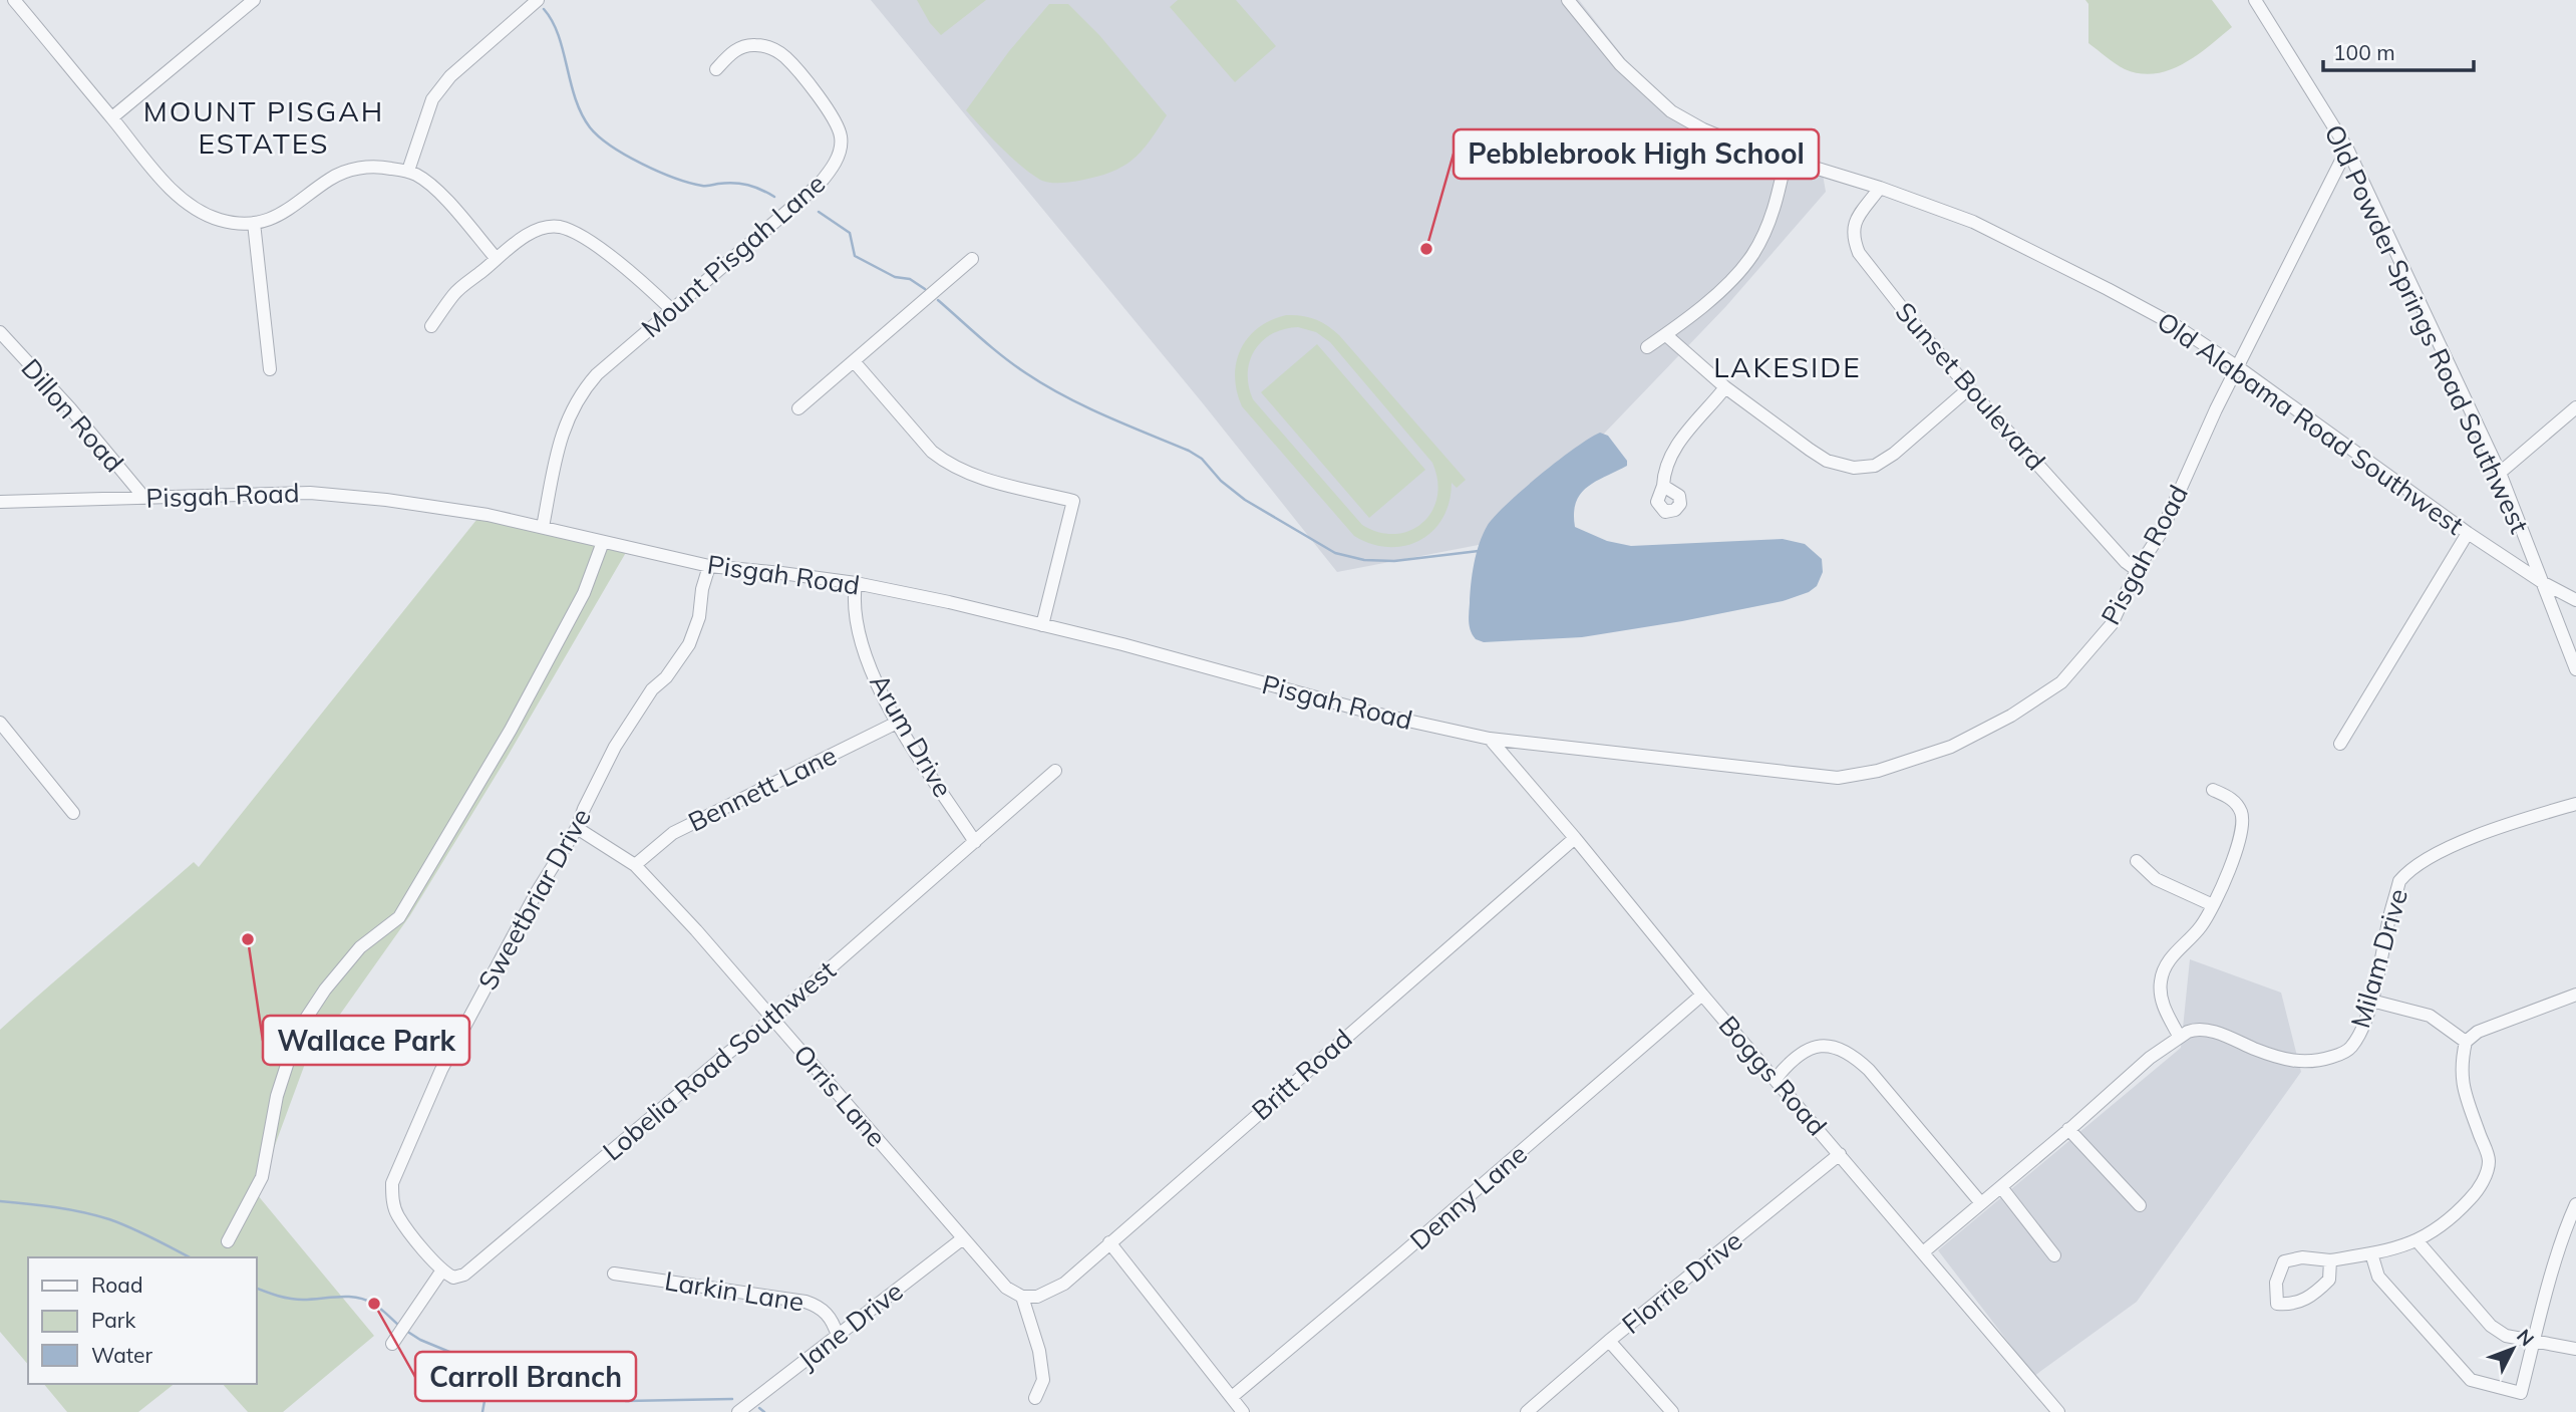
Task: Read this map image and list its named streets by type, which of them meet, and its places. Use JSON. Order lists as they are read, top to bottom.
{
  "streets": {
    "street": [
      "Mount Pisgah Lane",
      "Old Powder Springs Road Southwest",
      "Sunset Boulevard",
      "Dillon Road",
      "Old Alabama Road Southwest",
      "Pisgah Road",
      "Arum Drive",
      "Bennett Lane",
      "Sweetbriar Drive",
      "Milam Drive",
      "Lobelia Road Southwest",
      "Britt Road",
      "Boggs Road",
      "Orris Lane",
      "Denny Lane",
      "Florrie Drive",
      "Larkin Lane",
      "Jane Drive"
    ]
  },
  "crossings": [
    ["Mount Pisgah Lane", "Pisgah Road"],
    ["Old Powder Springs Road Southwest", "Old Alabama Road Southwest"],
    ["Old Powder Springs Road Southwest", "Pisgah Road"],
    ["Sunset Boulevard", "Old Alabama Road Southwest"],
    ["Sunset Boulevard", "Pisgah Road"],
    ["Dillon Road", "Pisgah Road"],
    ["Old Alabama Road Southwest", "Pisgah Road"],
    ["Pisgah Road", "Arum Drive"],
    ["Pisgah Road", "Sweetbriar Drive"],
    ["Pisgah Road", "Boggs Road"],
    ["Arum Drive", "Bennett Lane"],
    ["Arum Drive", "Lobelia Road Southwest"],
    ["Bennett Lane", "Orris Lane"],
    ["Sweetbriar Drive", "Lobelia Road Southwest"],
    ["Sweetbriar Drive", "Orris Lane"],
    ["Lobelia Road Southwest", "Orris Lane"],
    ["Britt Road", "Boggs Road"],
    ["Britt Road", "Orris Lane"],
    ["Boggs Road", "Denny Lane"],
    ["Boggs Road", "Florrie Drive"],
    ["Orris Lane", "Jane Drive"],
    ["Larkin Lane", "Jane Drive"]
  ],
  "districts": ["MOUNT PISGAH ESTATES", "LAKESIDE"],
  "places": ["Pebblebrook High School", "Wallace Park", "Carroll Branch"],
  "legend": ["Road", "Park", "Water"],
  "scale_bar": "100 m",
  "north": "top right"
}
